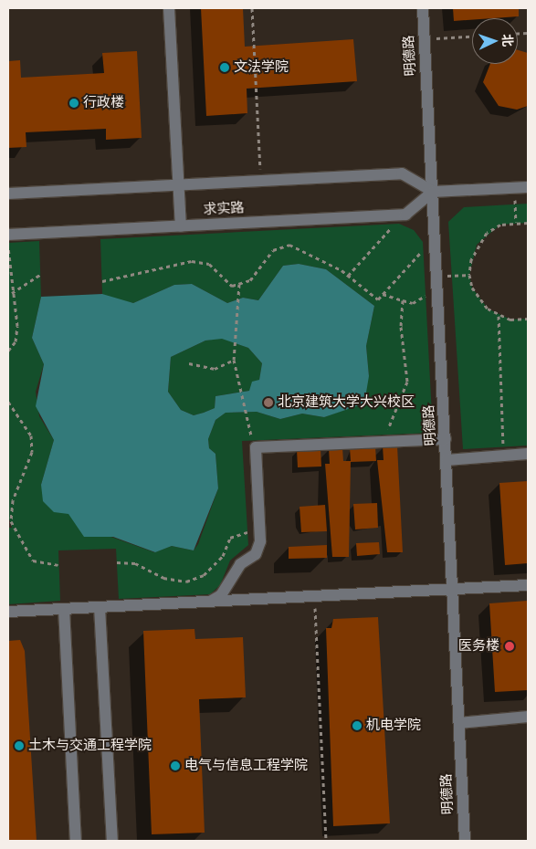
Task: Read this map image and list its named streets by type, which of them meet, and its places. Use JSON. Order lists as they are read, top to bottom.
{
  "streets": {
    "lane": ["明德路", "求实路"]
  },
  "crossings": [
    ["明德路", "求实路"]
  ],
  "places": [
    "文法学院",
    "行政楼",
    "北京建筑大学大兴校区",
    "医务楼",
    "机电学院",
    "土木与交通工程学院",
    "电气与信息工程学院"
  ],
  "north": "right"
}
